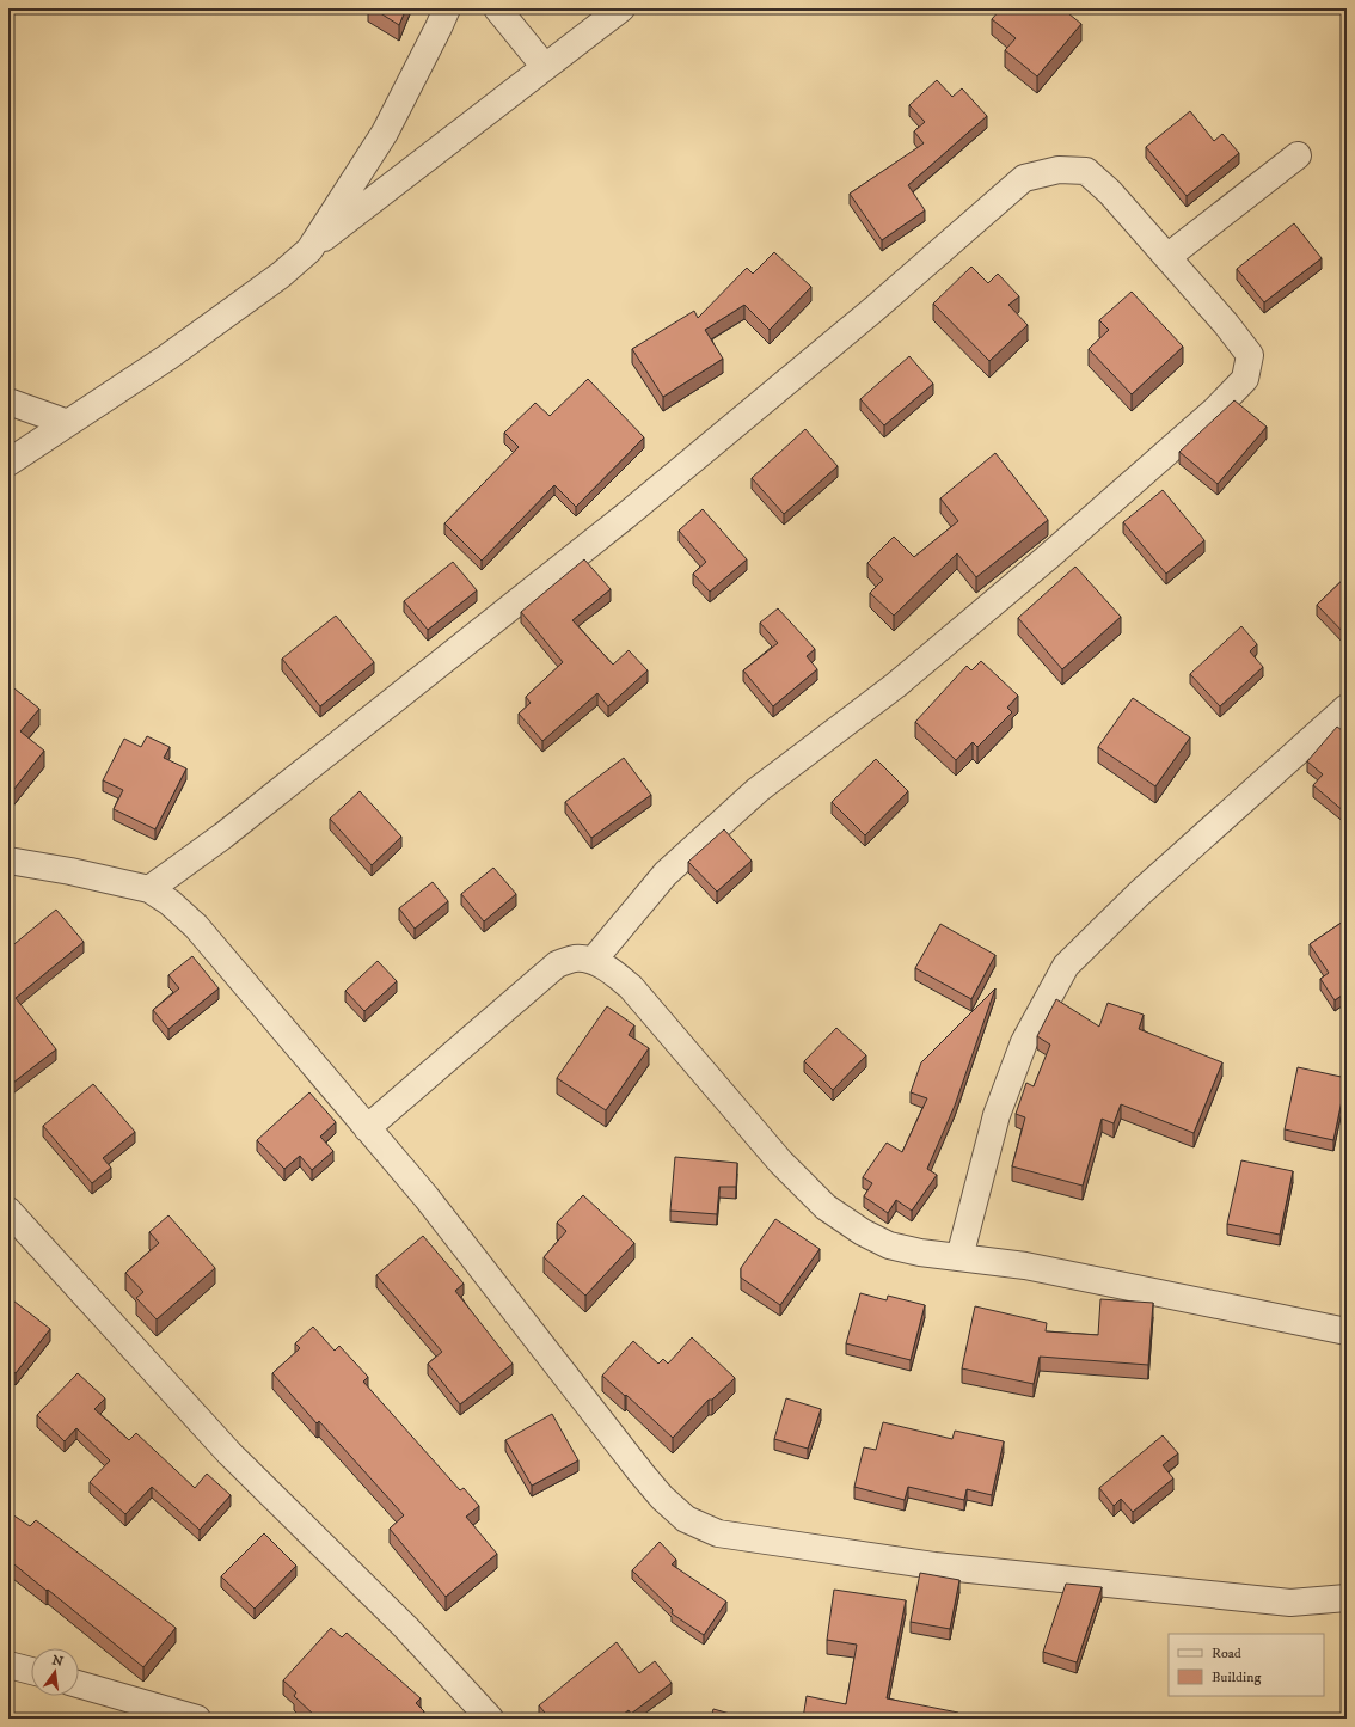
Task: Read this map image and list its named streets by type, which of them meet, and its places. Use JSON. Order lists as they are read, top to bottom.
{
  "legend": ["Road", "Building"],
  "north": "top"
}
